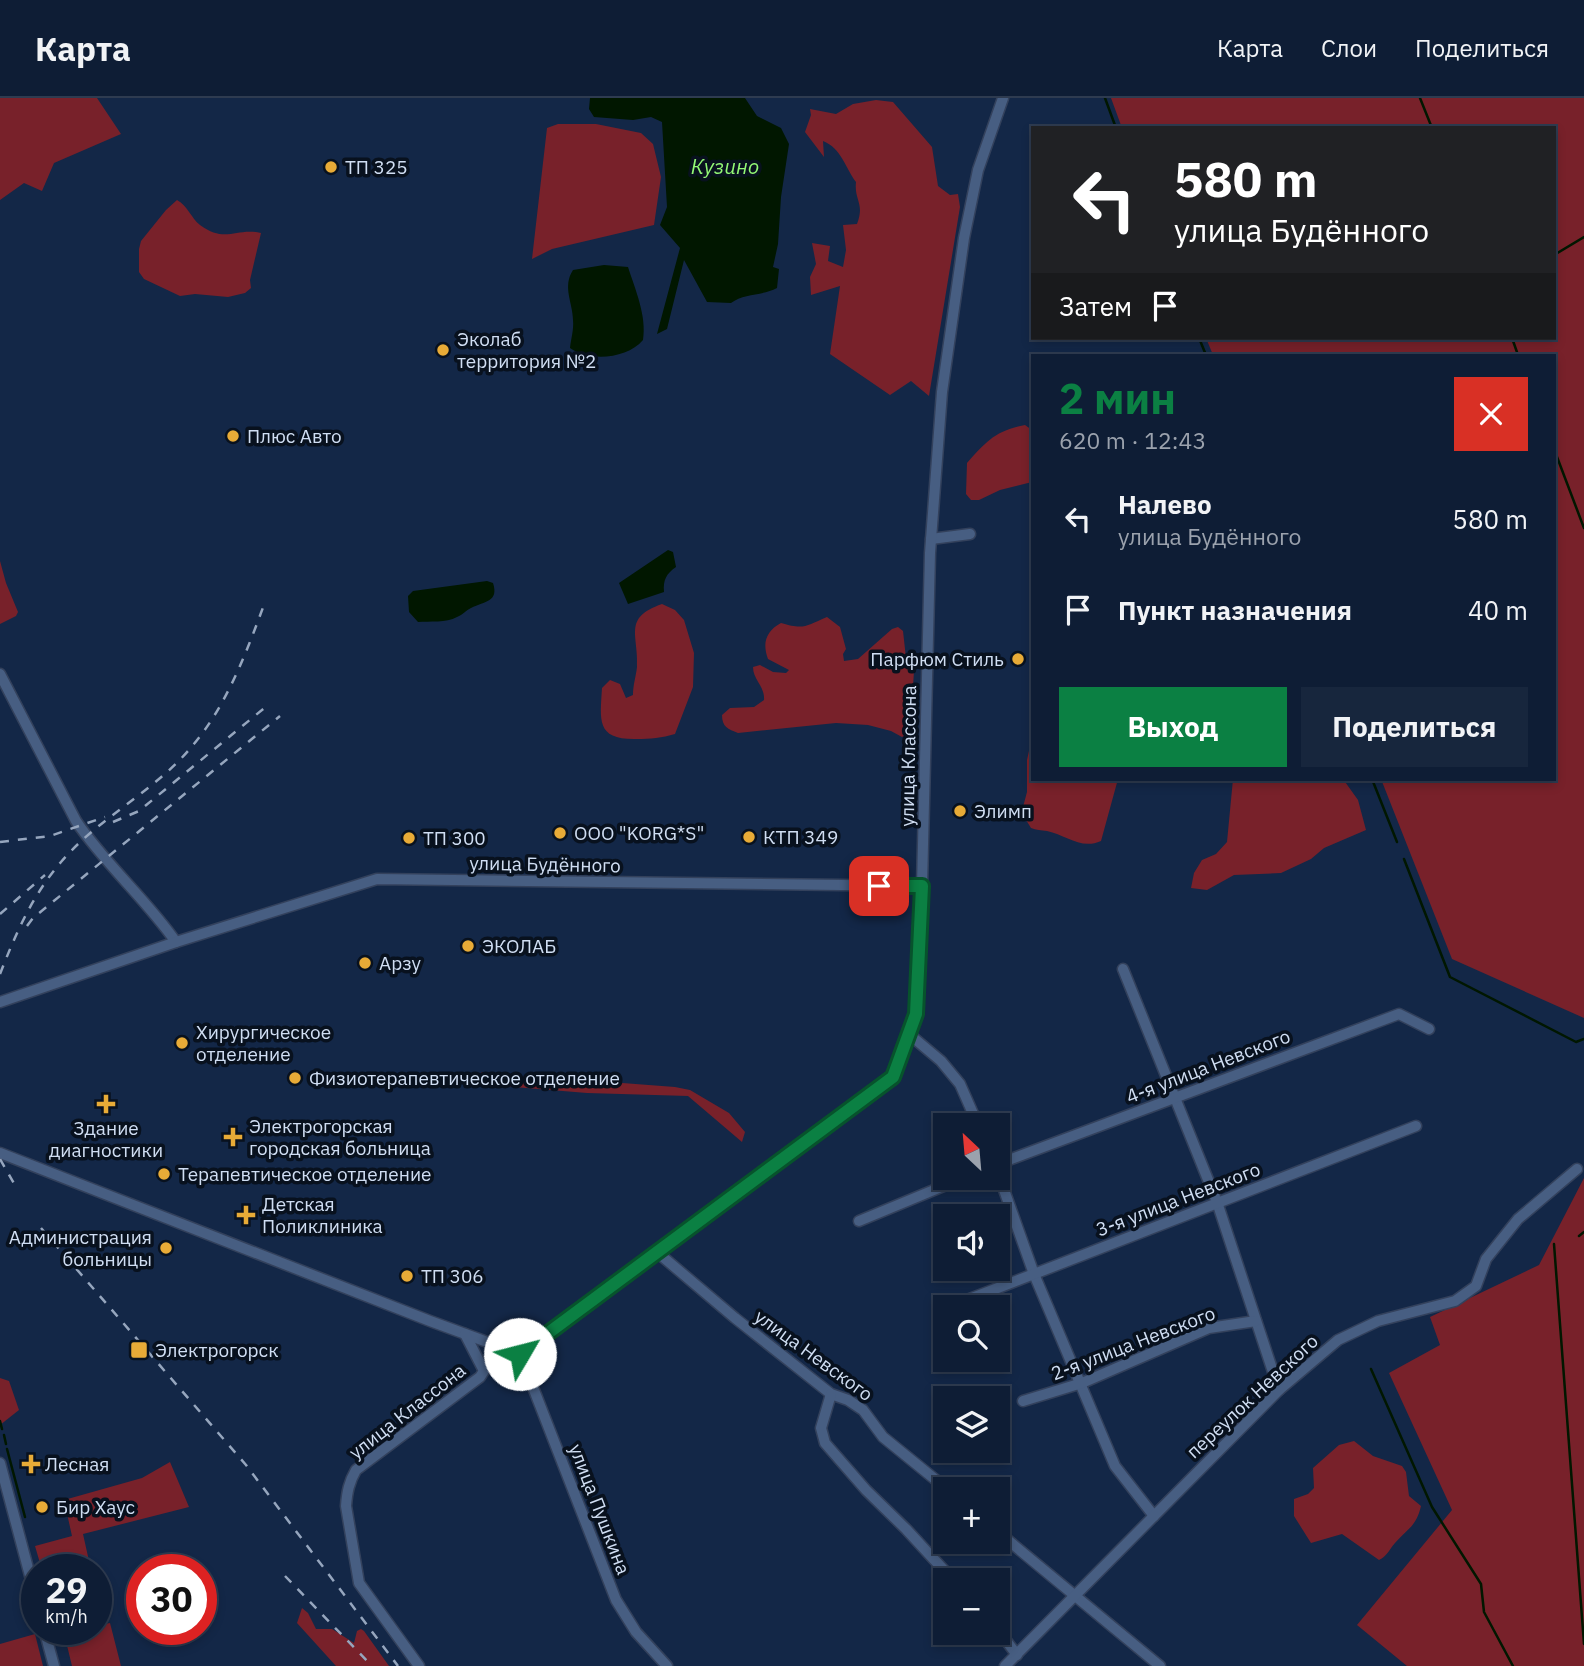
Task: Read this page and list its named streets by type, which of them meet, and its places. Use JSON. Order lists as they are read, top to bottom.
{
  "streets": {
    "street": [
      "улица Классона",
      "улица Будённого",
      "4-я улица Невского",
      "3-я улица Невского",
      "2-я улица Невского",
      "улица Невского",
      "переулок Невского",
      "улица Пушкина"
    ]
  },
  "crossings": [
    ["улица Классона", "улица Будённого"],
    ["улица Классона", "улица Невского"],
    ["улица Классона", "улица Пушкина"]
  ],
  "water": ["Кузино"],
  "places": {
    "other": [
      "ТП 325",
      "Эколаб территория №2",
      "Плюс Авто",
      "Парфюм Стиль",
      "Элимп",
      "ООО \"KORG*S\"",
      "КТП 349",
      "ТП 300",
      "ЭКОЛАБ",
      "Арзу",
      "Хирургическое отделение",
      "Физиотерапевтическое отделение",
      "Терапевтическое отделение",
      "Администрация больницы",
      "ТП 306",
      "Бир Хаус"
    ],
    "health": [
      "Здание диагностики",
      "Электрогорская городская больница",
      "Детская Поликлиника",
      "Лесная"
    ],
    "transit": ["Электрогорск"]
  },
  "north": "top left",
  "page": {
    "header": "Карта",
    "nav": ["Карта", "Слои", "Поделиться"],
    "turn": ["580 m", "улица Будённого"],
    "then": "Затем",
    "heading": ["2 мин", "620 m · 12:43"],
    "list": [
      {
        "name": "Налево",
        "note": "улица Будённого",
        "value": "580 m"
      },
      {
        "name": "Пункт назначения",
        "value": "40 m"
      }
    ],
    "buttons": ["Выход", "Поделиться"],
    "map_buttons": ["+", "−"],
    "speed": "29 km/h",
    "limit": "30"
  }
}
